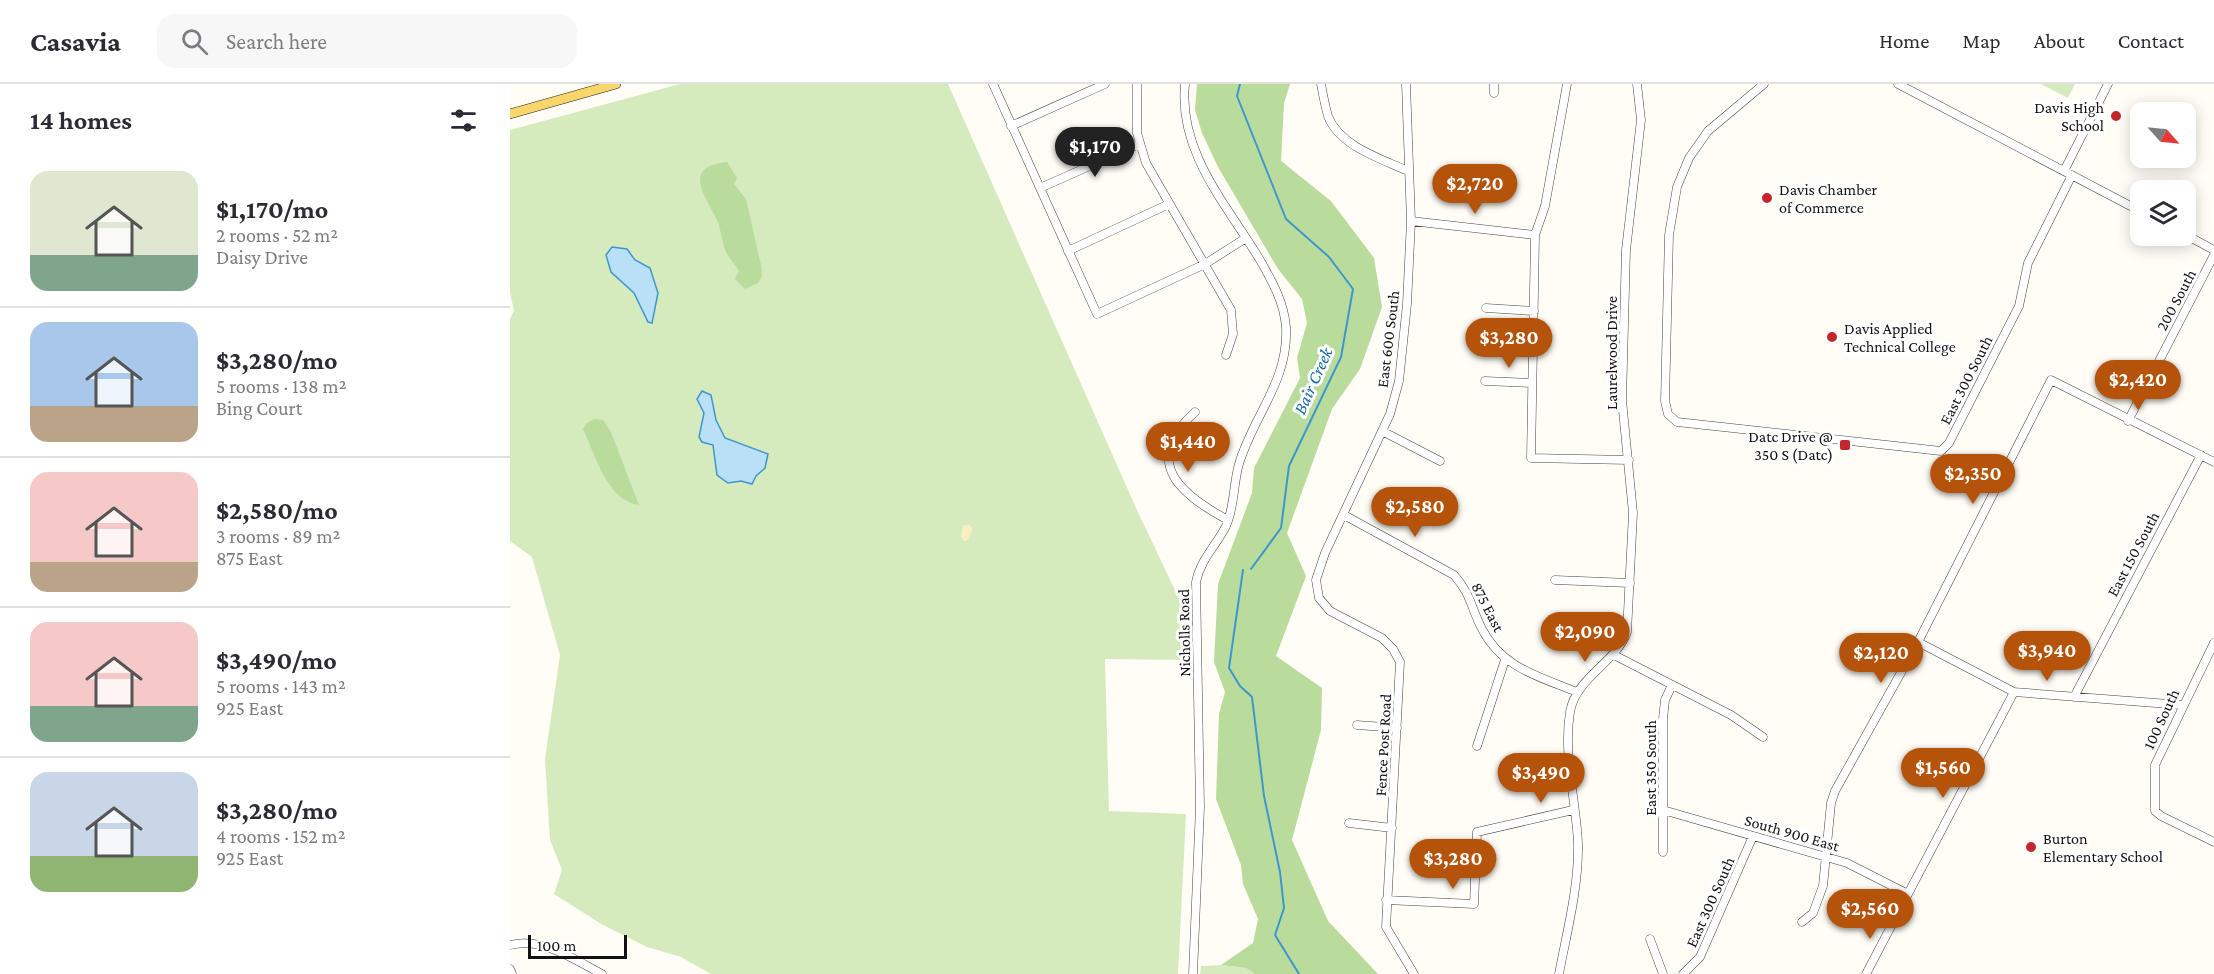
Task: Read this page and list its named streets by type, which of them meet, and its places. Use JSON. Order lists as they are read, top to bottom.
{
  "streets": {
    "street": [
      "200 South",
      "East 600 South",
      "Laurelwood Drive",
      "East 300 South",
      "East 150 South",
      "875 East",
      "Nicholls Road",
      "100 South",
      "Fence Post Road",
      "East 350 South",
      "South 900 East"
    ]
  },
  "crossings": [
    ["East 600 South", "875 East"],
    ["East 600 South", "Fence Post Road"],
    ["Laurelwood Drive", "875 East"],
    ["East 300 South", "South 900 East"],
    ["East 350 South", "South 900 East"]
  ],
  "water": ["Bair Creek"],
  "places": {
    "other": [
      "Davis High School",
      "Davis Chamber of Commerce",
      "Davis Applied Technical College",
      "Burton Elementary School"
    ],
    "transit": ["Datc Drive @ 350 S (Datc)"]
  },
  "scale_bar": "100 m",
  "north": "bottom right",
  "page": {
    "header": "Casavia",
    "search": "Search here",
    "nav": [
      "Home",
      "Map",
      "About",
      "Contact"
    ],
    "heading": "14 homes",
    "price": [
      "$1,170",
      "$2,720",
      "$3,280",
      "$2,420",
      "$1,440",
      "$2,350",
      "$2,580",
      "$2,090",
      "$3,940",
      "$2,120",
      "$1,560",
      "$3,490",
      "$3,280",
      "$2,560"
    ],
    "list": [
      {
        "name": "$1,170/mo",
        "note": "2 rooms · 52 m² · Daisy Drive"
      },
      {
        "name": "$3,280/mo",
        "note": "5 rooms · 138 m² · Bing Court"
      },
      {
        "name": "$2,580/mo",
        "note": "3 rooms · 89 m² · 875 East"
      },
      {
        "name": "$3,490/mo",
        "note": "5 rooms · 143 m² · 925 East"
      },
      {
        "name": "$3,280/mo",
        "note": "4 rooms · 152 m² · 925 East"
      }
    ],
    "scale": "100 m"
  }
}
